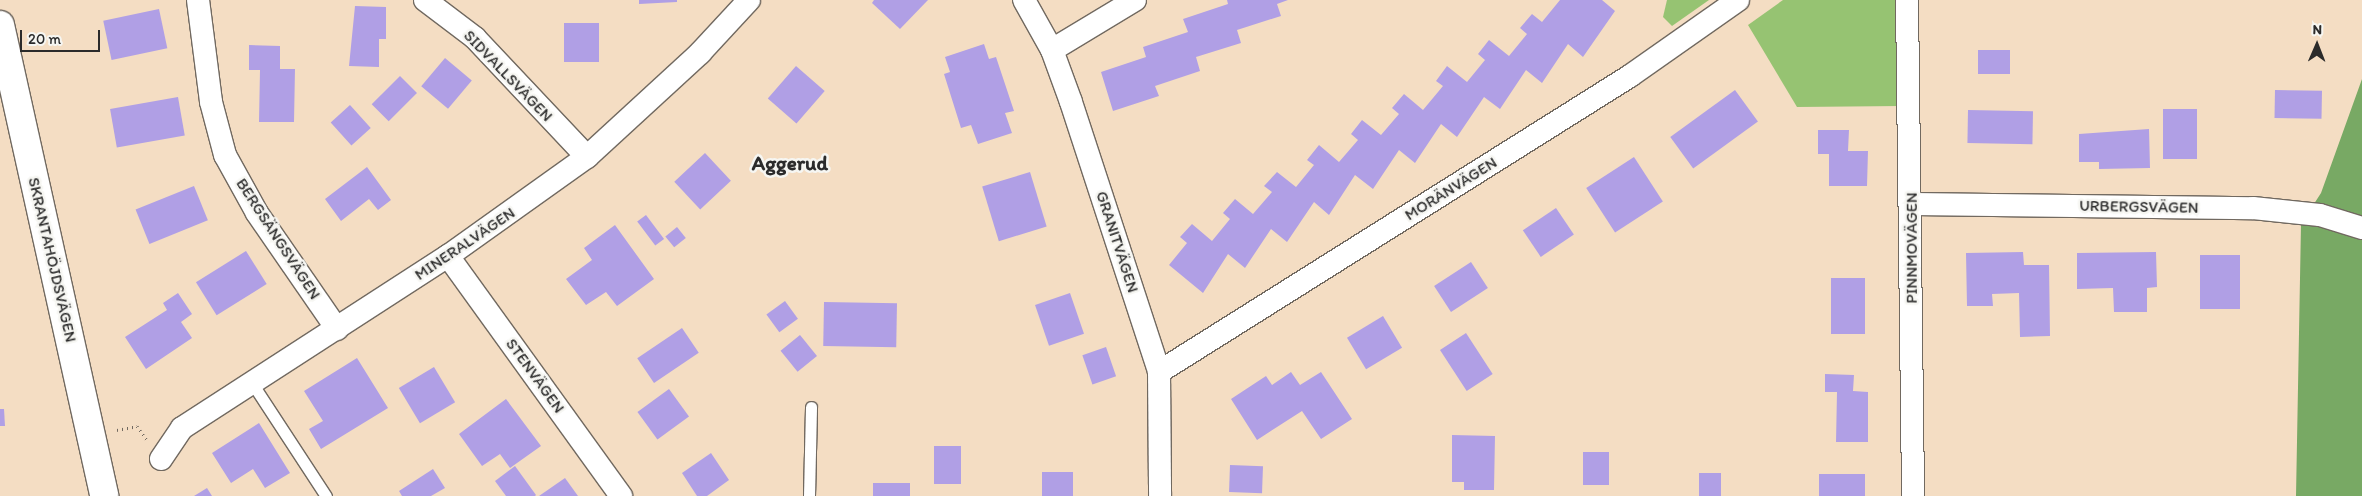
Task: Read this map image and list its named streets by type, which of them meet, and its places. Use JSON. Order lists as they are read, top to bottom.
{
  "streets": {
    "street": [
      "SIDVALLSVÄGEN",
      "MORÄNVÄGEN",
      "URBERGSVÄGEN",
      "BERGSÄNGSVÄGEN",
      "GRANITVÄGEN",
      "MINERALVÄGEN",
      "PINNMOVÄGEN",
      "SKRANTAHÖJDSVÄGEN",
      "STENVÄGEN"
    ]
  },
  "crossings": [
    ["SIDVALLSVÄGEN", "MINERALVÄGEN"],
    ["MORÄNVÄGEN", "GRANITVÄGEN"],
    ["URBERGSVÄGEN", "PINNMOVÄGEN"],
    ["BERGSÄNGSVÄGEN", "MINERALVÄGEN"],
    ["MINERALVÄGEN", "STENVÄGEN"]
  ],
  "districts": ["Aggerud"],
  "scale_bar": "20 m",
  "north": "top"
}
